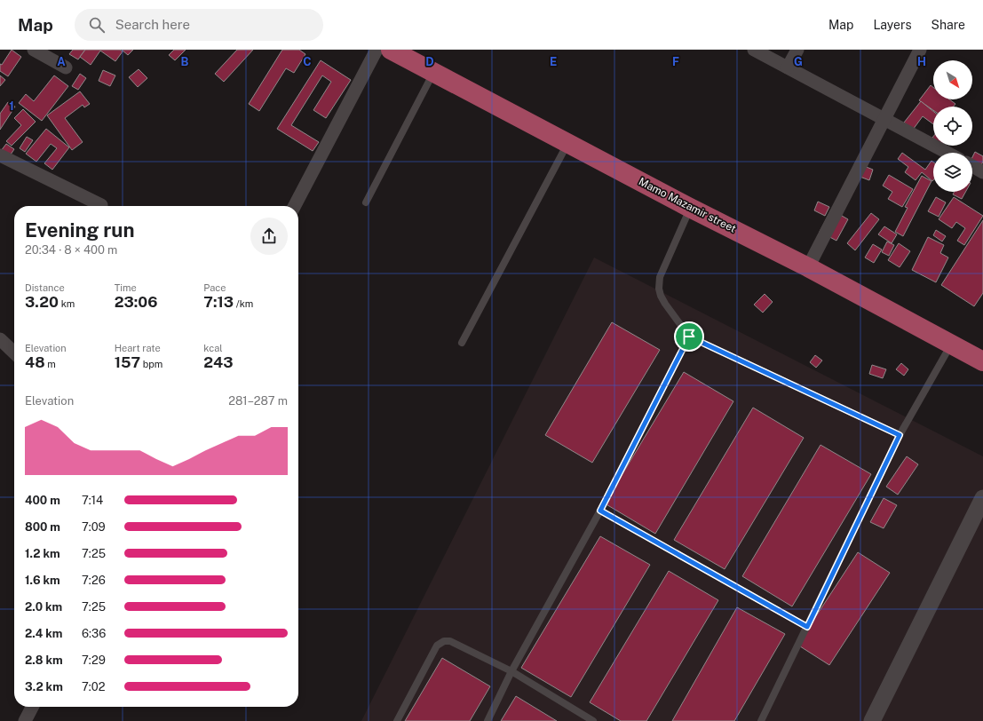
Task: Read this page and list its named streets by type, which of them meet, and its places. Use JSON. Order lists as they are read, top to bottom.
{
  "streets": {
    "main road": ["Mamo Mazamir street"]
  },
  "north": "bottom right",
  "page": {
    "header": "Map",
    "search": "Search here",
    "nav": ["Map", "Layers", "Share"],
    "heading": ["Evening run", "20:34 · 8 × 400 m"],
    "stats": [
      ["Distance", "3.20 km"],
      ["Time", "23:06"],
      ["Pace", "7:13 /km"],
      ["Elevation", "48 m"],
      ["Heart rate", "157 bpm"],
      ["kcal", "243"]
    ],
    "chart": ["Elevation", "281–287 m"],
    "list": [
      {
        "name": "400 m",
        "note": "7:14"
      },
      {
        "name": "800 m",
        "note": "7:09"
      },
      {
        "name": "1.2 km",
        "note": "7:25"
      },
      {
        "name": "1.6 km",
        "note": "7:26"
      },
      {
        "name": "2.0 km",
        "note": "7:25"
      },
      {
        "name": "2.4 km",
        "note": "6:36"
      },
      {
        "name": "2.8 km",
        "note": "7:29"
      },
      {
        "name": "3.2 km",
        "note": "7:02"
      }
    ]
  },
  "grid": {
    "columns": [
      "A",
      "B",
      "C",
      "D",
      "E",
      "F",
      "G",
      "H"
    ],
    "rows": ["1"]
  }
}
